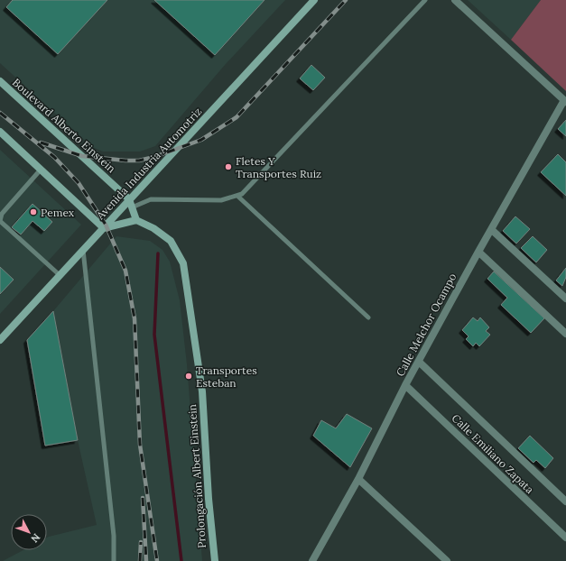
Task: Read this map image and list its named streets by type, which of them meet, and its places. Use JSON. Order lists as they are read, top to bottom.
{
  "streets": {
    "main road": ["Boulevard Alberto Einstein", "Avenida Industria Automotriz", "Prolongación Albert Einstein"],
    "street": ["Calle Melchor Ocampo", "Calle Emiliano Zapata"]
  },
  "crossings": [
    ["Boulevard Alberto Einstein", "Avenida Industria Automotriz"],
    ["Calle Melchor Ocampo", "Calle Emiliano Zapata"]
  ],
  "places": ["Fletes Y Transportes Ruiz", "Pemex", "Transportes Esteban"],
  "north": "bottom right"
}
